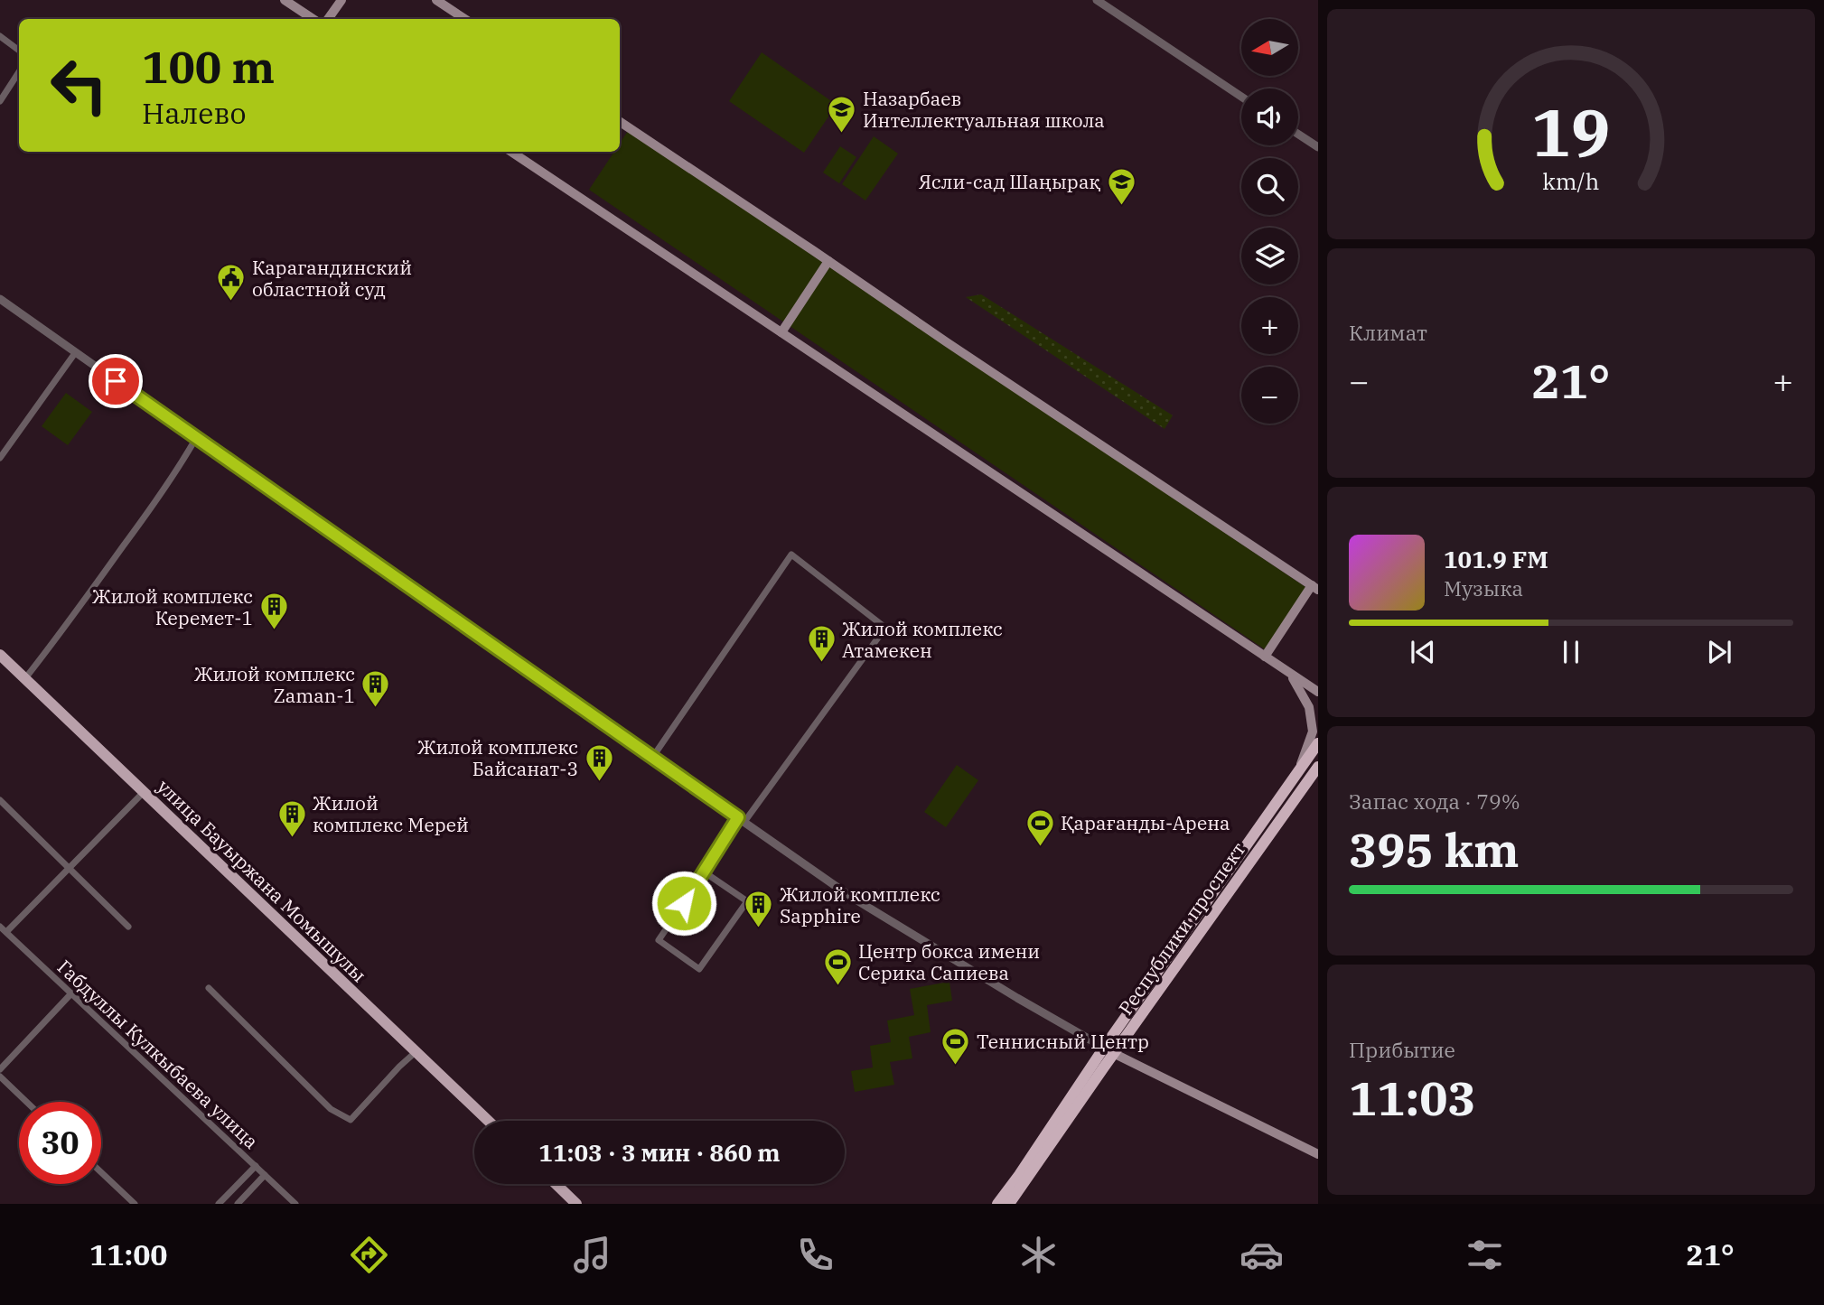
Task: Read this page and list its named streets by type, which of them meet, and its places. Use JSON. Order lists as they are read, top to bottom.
{
  "streets": {
    "highway": ["Республики проспект"],
    "main road": ["улица Бауыржана Момышулы"],
    "street": ["Габдуллы Кулкыбаева улица"]
  },
  "places": {
    "school or university": ["Назарбаев Интеллектуальная школа", "Ясли-сад Шаңырақ"],
    "public building": ["Карагандинский областной суд"],
    "building": [
      "Жилой комплекс Керемет-1",
      "Жилой комплекс Атамекен",
      "Жилой комплекс Zaman-1",
      "Жилой комплекс Байсанат-3",
      "Жилой комплекс Мерей",
      "Жилой комплекс Sapphire"
    ],
    "sports": ["Қарағанды-Арена", "Центр бокса имени Серика Сапиева", "Теннисный Центр"]
  },
  "north": "left",
  "page": {
    "map_buttons": ["+", "−"],
    "turn": ["100 m", "Налево"],
    "tile": [
      "Климат",
      ["Запас хода · 79%", "395 km"],
      ["Прибытие", "11:03"]
    ],
    "heat": ["−", "21°", "+"],
    "song": ["101.9 FM", "Музыка"],
    "limit": "30",
    "trip": "11:03 · 3 мин · 860 m",
    "tabs": ["11:00", "21°"],
    "gauge": ["19", "km/h"]
  }
}
